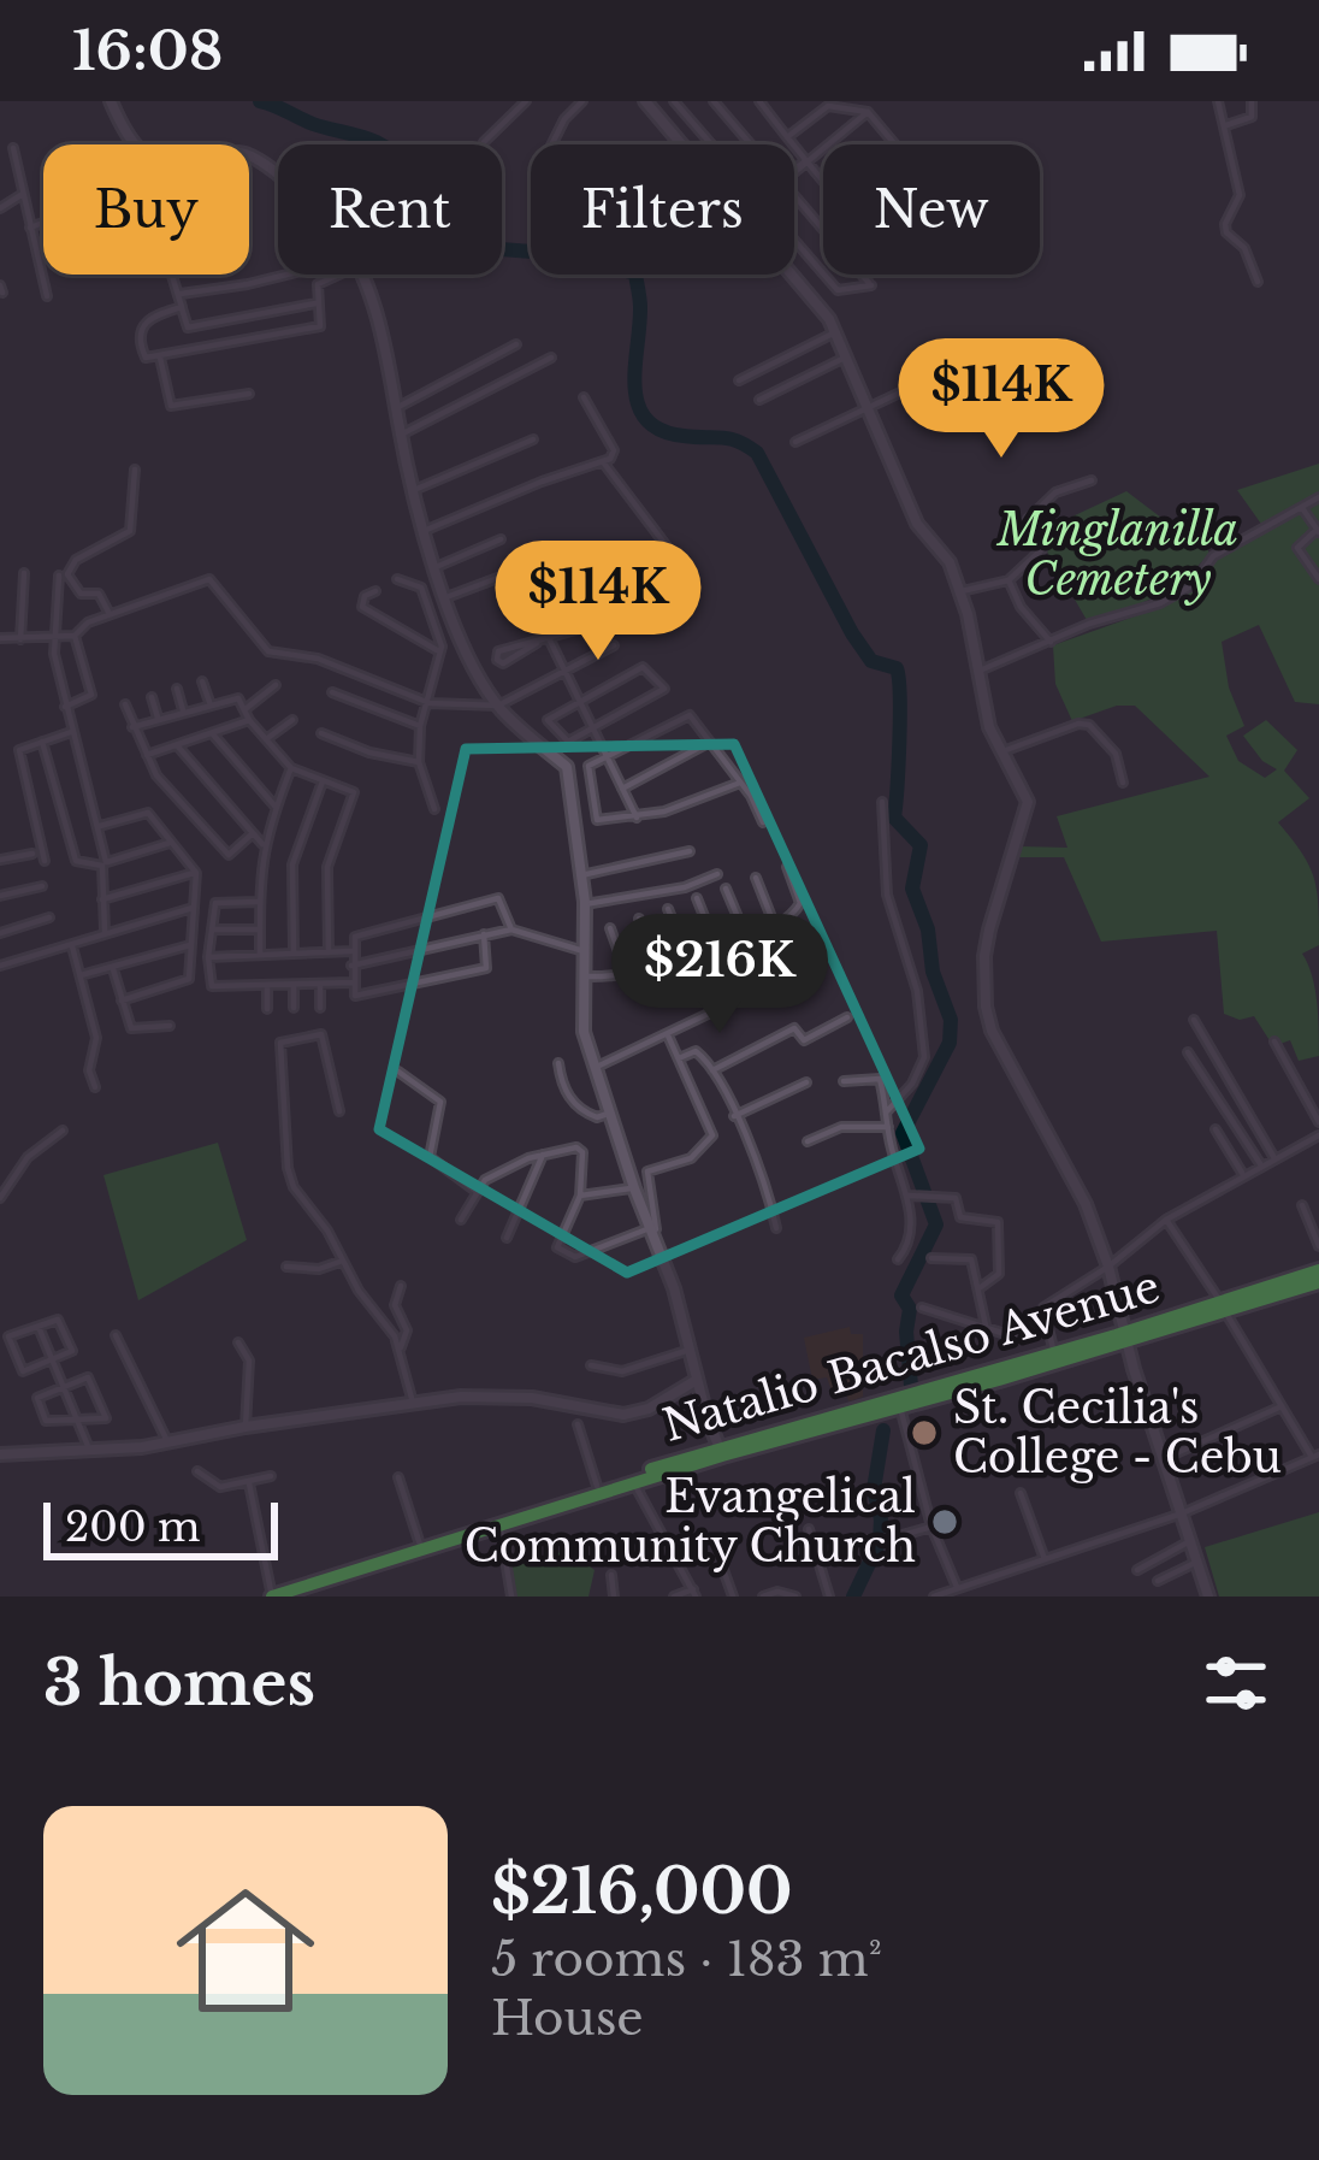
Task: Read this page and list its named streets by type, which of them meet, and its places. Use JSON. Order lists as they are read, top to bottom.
{
  "streets": {
    "highway": ["Natalio Bacalso Avenue"]
  },
  "parks": ["Minglanilla Cemetery"],
  "places": ["St. Cecilia's College - Cebu", "Evangelical Community Church"],
  "scale_bar": "200 m",
  "page": {
    "status": "16:08",
    "chip": [
      "Buy",
      "Rent",
      "Filters",
      "New"
    ],
    "price": ["$114K", "$114K", "$216K"],
    "scale": "200 m",
    "heading": "3 homes",
    "list": [
      {
        "name": "$216,000",
        "note": "5 rooms · 183 m² · House"
      }
    ]
  }
}
